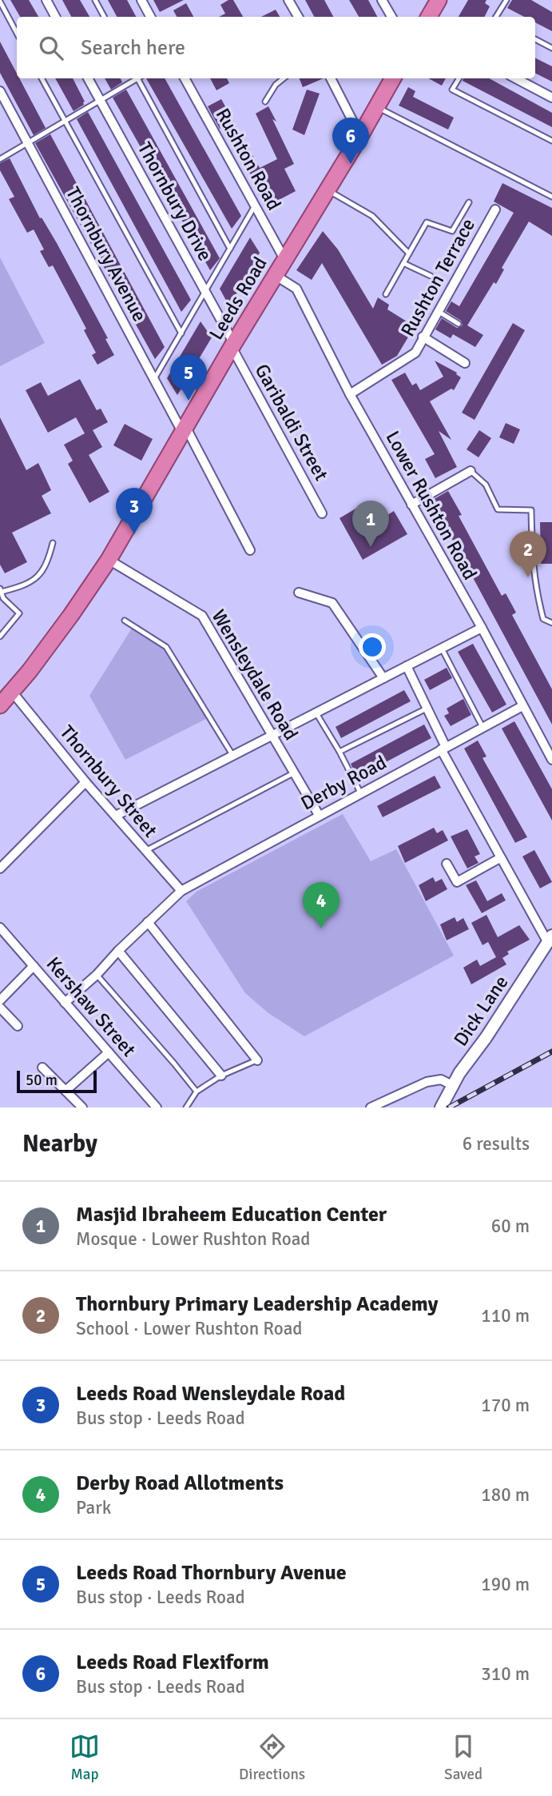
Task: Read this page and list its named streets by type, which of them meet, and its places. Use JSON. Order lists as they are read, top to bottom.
{
  "streets": {
    "highway": ["Leeds Road"],
    "street": [
      "Rushton Road",
      "Thornbury Drive",
      "Thornbury Avenue",
      "Rushton Terrace",
      "Garibaldi Street",
      "Lower Rushton Road",
      "Wensleydale Road",
      "Thornbury Street",
      "Derby Road",
      "Kershaw Street",
      "Dick Lane"
    ]
  },
  "crossings": [
    ["Rushton Road", "Leeds Road"],
    ["Thornbury Drive", "Leeds Road"],
    ["Thornbury Drive", "Garibaldi Street"],
    ["Thornbury Avenue", "Leeds Road"],
    ["Rushton Terrace", "Lower Rushton Road"],
    ["Leeds Road", "Garibaldi Street"],
    ["Leeds Road", "Lower Rushton Road"],
    ["Leeds Road", "Wensleydale Road"],
    ["Leeds Road", "Thornbury Street"],
    ["Lower Rushton Road", "Derby Road"],
    ["Wensleydale Road", "Derby Road"],
    ["Thornbury Street", "Derby Road"],
    ["Derby Road", "Kershaw Street"]
  ],
  "scale_bar": "50 m",
  "page": {
    "search": "Search here",
    "pins": [
      "6",
      "5",
      "3",
      "1",
      "2",
      "4"
    ],
    "scale": "50 m",
    "heading": ["Nearby", "6 results"],
    "list": [
      {
        "mark": "1",
        "name": "Masjid Ibraheem Education Center",
        "note": "Mosque · Lower Rushton Road",
        "value": "60 m"
      },
      {
        "mark": "2",
        "name": "Thornbury Primary Leadership Academy",
        "note": "School · Lower Rushton Road",
        "value": "110 m"
      },
      {
        "mark": "3",
        "name": "Leeds Road Wensleydale Road",
        "note": "Bus stop · Leeds Road",
        "value": "170 m"
      },
      {
        "mark": "4",
        "name": "Derby Road Allotments",
        "note": "Park",
        "value": "180 m"
      },
      {
        "mark": "5",
        "name": "Leeds Road Thornbury Avenue",
        "note": "Bus stop · Leeds Road",
        "value": "190 m"
      },
      {
        "mark": "6",
        "name": "Leeds Road Flexiform",
        "note": "Bus stop · Leeds Road",
        "value": "310 m"
      }
    ],
    "nav": ["Map", "Directions", "Saved"]
  }
}
